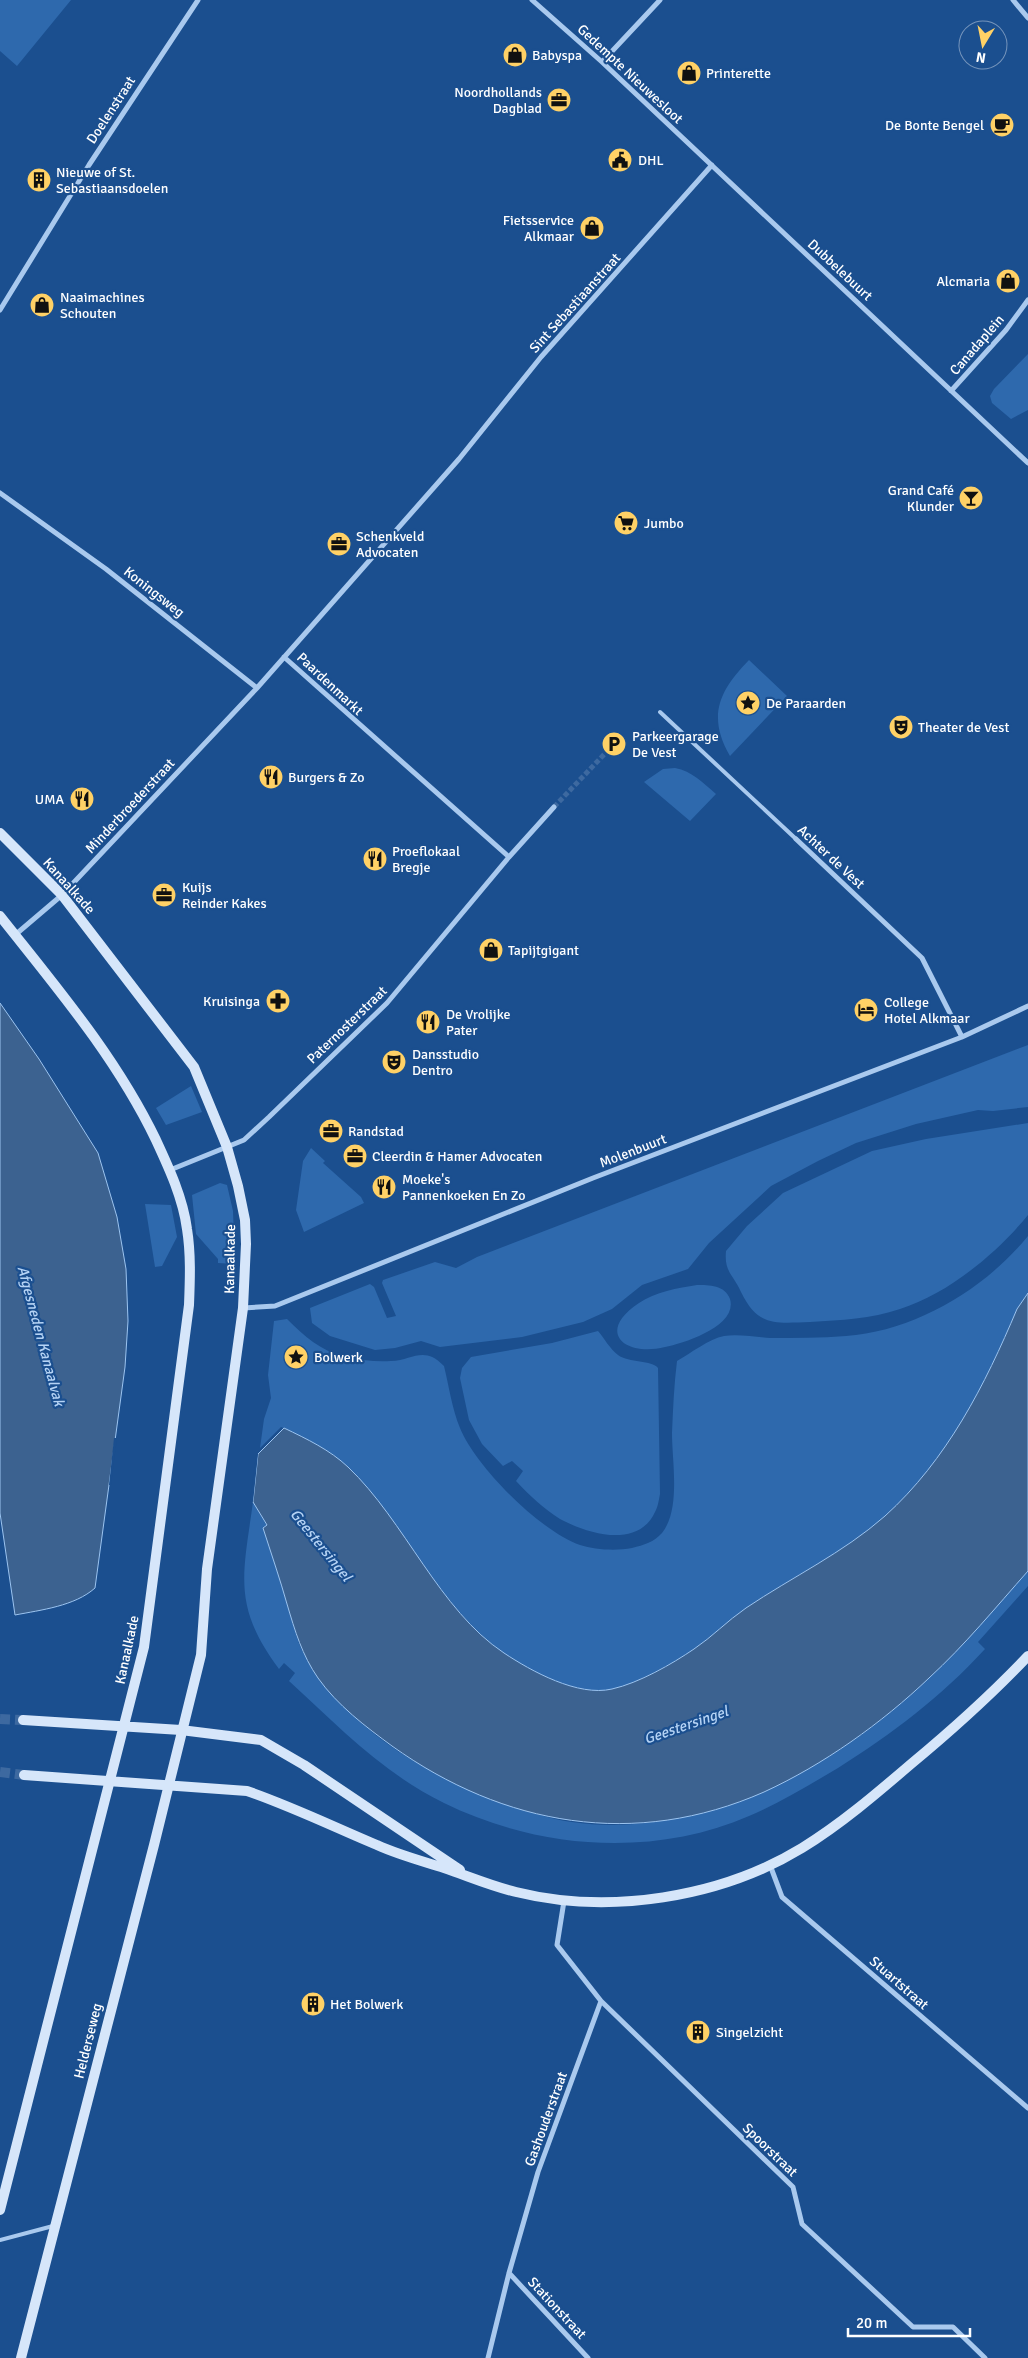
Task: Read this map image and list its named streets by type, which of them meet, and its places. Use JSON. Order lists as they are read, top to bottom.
{
  "streets": {
    "main road": ["Kanaalkade", "Helderseweg"],
    "street": [
      "Gedempte Nieuwesloot",
      "Doelenstraat",
      "Dubbelebuurt",
      "Sint Sebastiaanstraat",
      "Canadaplein",
      "Koningsweg",
      "Paardenmarkt",
      "Minderbroederstraat",
      "Achter de Vest",
      "Paternosterstraat",
      "Molenbuurt",
      "Stuartstraat",
      "Gashouderstraat",
      "Spoorstraat",
      "Stationstraat"
    ]
  },
  "crossings": [
    ["Gedempte Nieuwesloot", "Dubbelebuurt"],
    ["Gedempte Nieuwesloot", "Sint Sebastiaanstraat"],
    ["Dubbelebuurt", "Sint Sebastiaanstraat"],
    ["Dubbelebuurt", "Canadaplein"],
    ["Sint Sebastiaanstraat", "Paardenmarkt"],
    ["Koningsweg", "Minderbroederstraat"],
    ["Paardenmarkt", "Paternosterstraat"],
    ["Minderbroederstraat", "Kanaalkade"],
    ["Achter de Vest", "Molenbuurt"],
    ["Kanaalkade", "Paternosterstraat"],
    ["Kanaalkade", "Molenbuurt"],
    ["Kanaalkade", "Helderseweg"],
    ["Gashouderstraat", "Spoorstraat"],
    ["Gashouderstraat", "Stationstraat"]
  ],
  "water": ["Afgesneden Kanaalvak", "Geestersingel"],
  "places": {
    "shop": [
      "Babyspa",
      "Printerette",
      "Fietsservice Alkmaar",
      "Alcmaria",
      "Naaimachines Schouten",
      "Tapijtgigant"
    ],
    "office": [
      "Noordhollands Dagblad",
      "Schenkveld Advocaten",
      "Kuijs Reinder Kakes",
      "Randstad",
      "Cleerdin & Hamer Advocaten"
    ],
    "cafe": ["De Bonte Bengel"],
    "public building": ["DHL"],
    "building": ["Nieuwe of St. Sebastiaansdoelen", "Het Bolwerk", "Singelzicht"],
    "bar": ["Grand Café Klunder"],
    "supermarket": ["Jumbo"],
    "place": ["De Paraarden", "Bolwerk"],
    "theatre": ["Theater de Vest", "Dansstudio Dentro"],
    "parking": ["Parkeergarage De Vest"],
    "restaurant": [
      "Burgers & Zo",
      "UMA",
      "Proeflokaal Bregje",
      "De Vrolijke Pater",
      "Moeke's Pannenkoeken En Zo"
    ],
    "pharmacy": ["Kruisinga"],
    "hotel": ["College Hotel Alkmaar"]
  },
  "scale_bar": "20 m",
  "north": "bottom"
}
